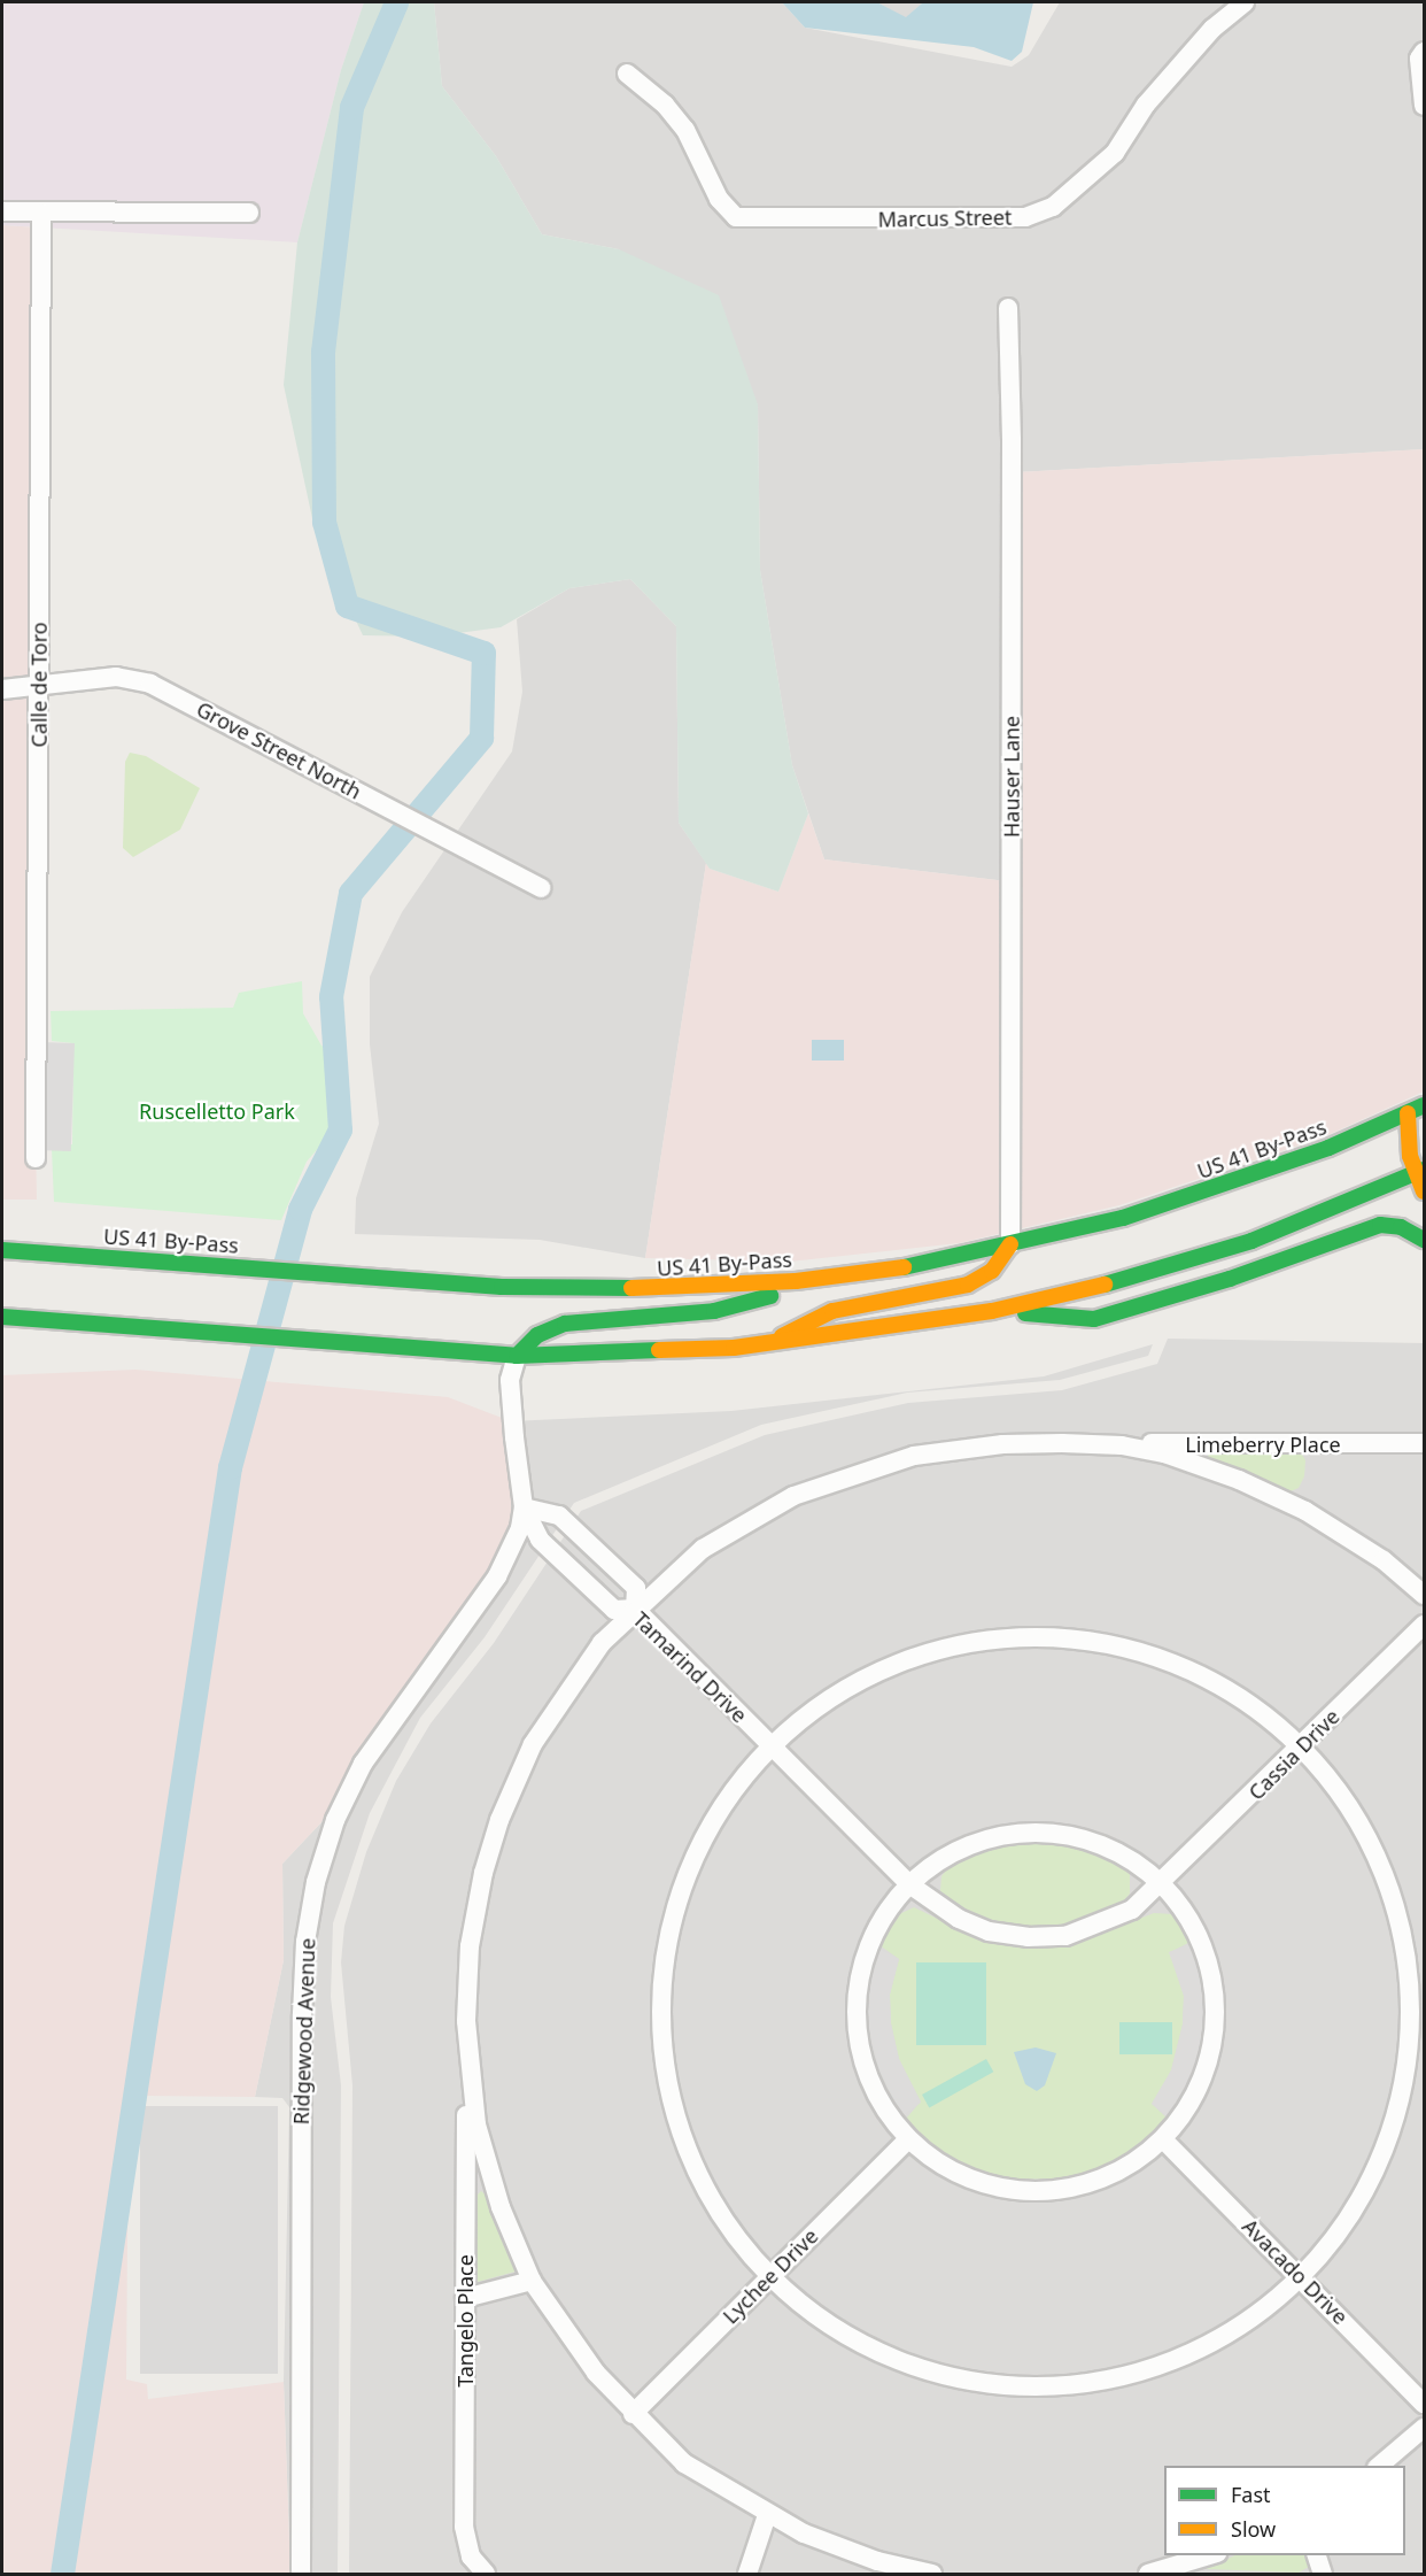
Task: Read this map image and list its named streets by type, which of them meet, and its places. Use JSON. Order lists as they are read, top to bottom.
{
  "streets": {
    "main road": ["US 41 By-Pass"],
    "street": [
      "Marcus Street",
      "Calle de Toro",
      "Grove Street North",
      "Hauser Lane",
      "Limeberry Place",
      "Tamarind Drive",
      "Cassia Drive",
      "Ridgewood Avenue",
      "Avacado Drive",
      "Lychee Drive",
      "Tangelo Place"
    ]
  },
  "crossings": [
    ["Calle de Toro", "Grove Street North"],
    ["Hauser Lane", "US 41 By-Pass"],
    ["Tamarind Drive", "Cassia Drive"],
    ["Tamarind Drive", "Ridgewood Avenue"]
  ],
  "parks": ["Ruscelletto Park"],
  "legend": ["Fast", "Slow"]
}
